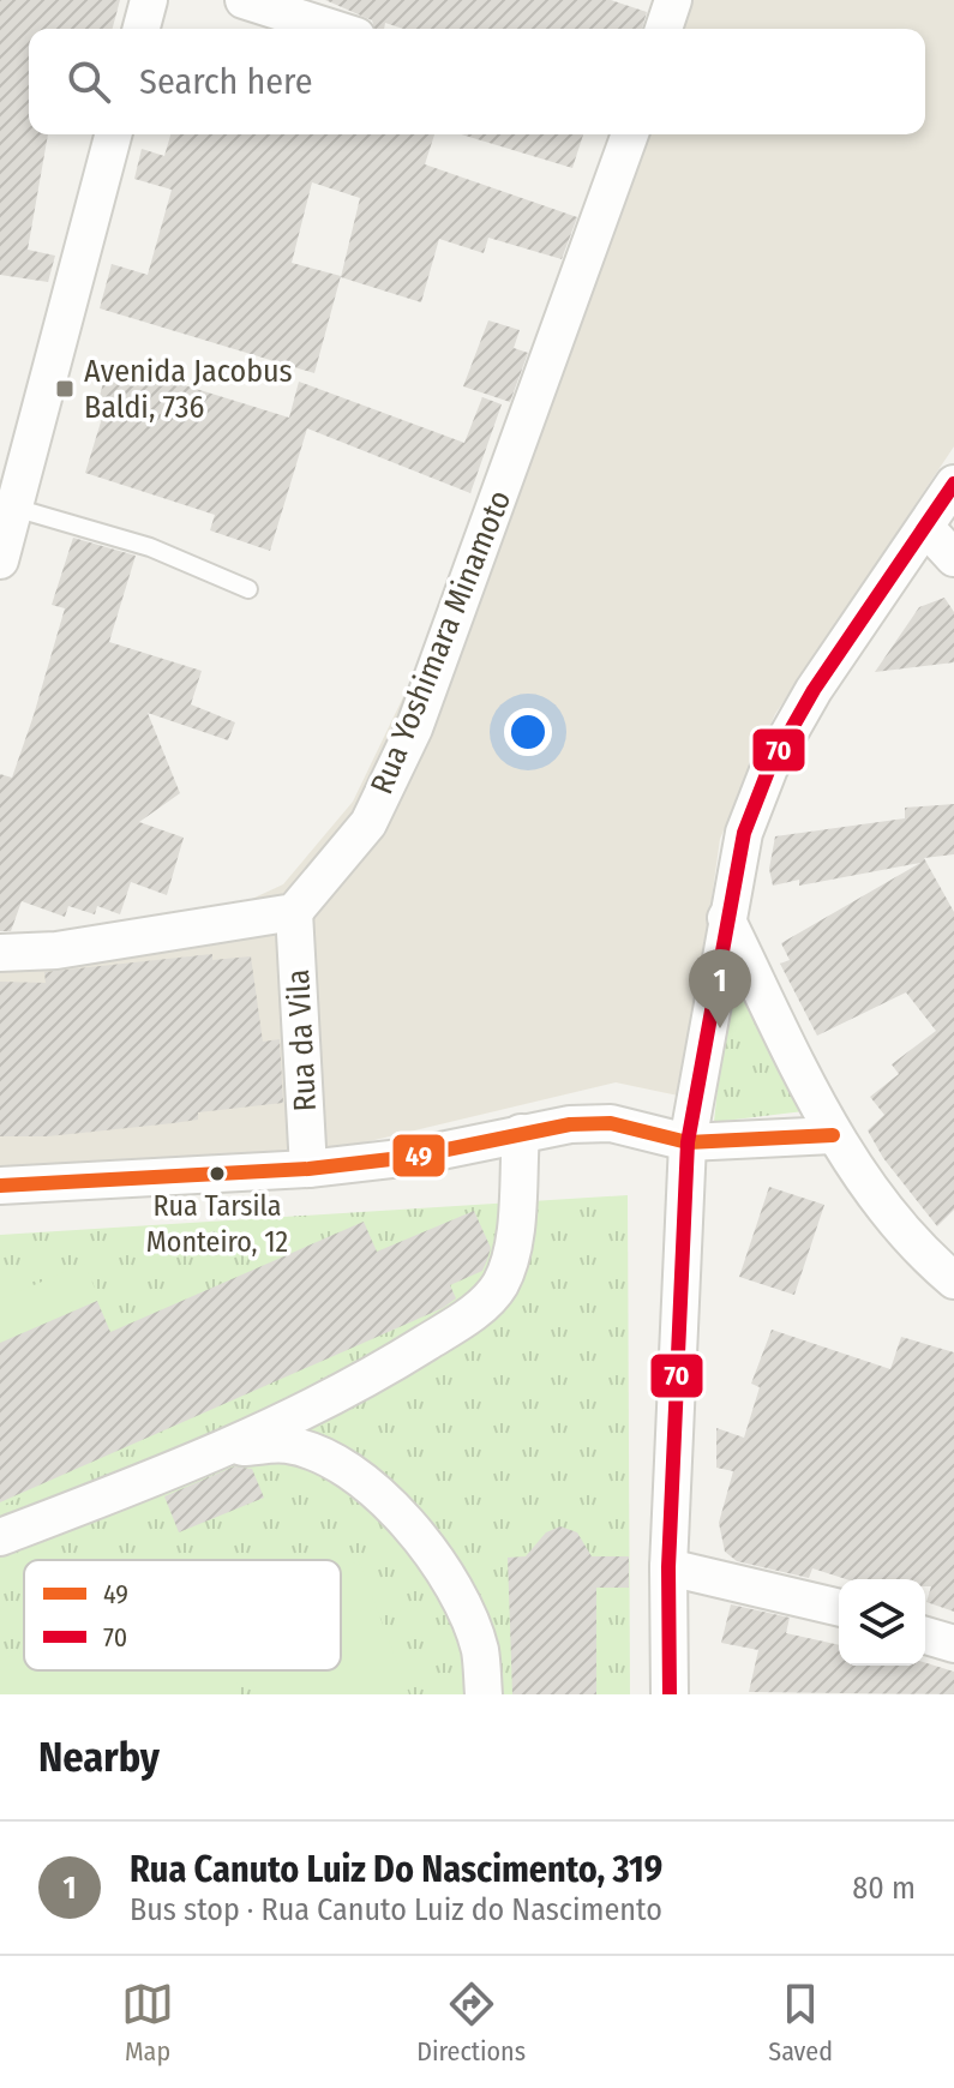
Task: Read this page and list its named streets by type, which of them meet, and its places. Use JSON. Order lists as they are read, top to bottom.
{
  "streets": {
    "street": ["Rua Yoshimara Minamoto", "Rua da Vila"]
  },
  "crossings": [
    ["Rua Yoshimara Minamoto", "Rua da Vila"]
  ],
  "places": {
    "transit": ["Avenida Jacobus Baldi, 736"],
    "other": ["Rua Tarsila Monteiro, 12"]
  },
  "lines": ["transit line 70", "transit line 49"],
  "legend": ["49", "70"],
  "page": {
    "search": "Search here",
    "pins": "1",
    "heading": "Nearby",
    "list": [
      {
        "mark": "1",
        "name": "Rua Canuto Luiz Do Nascimento, 319",
        "note": "Bus stop · Rua Canuto Luiz do Nascimento",
        "value": "80 m"
      }
    ],
    "nav": ["Map", "Directions", "Saved"]
  }
}
